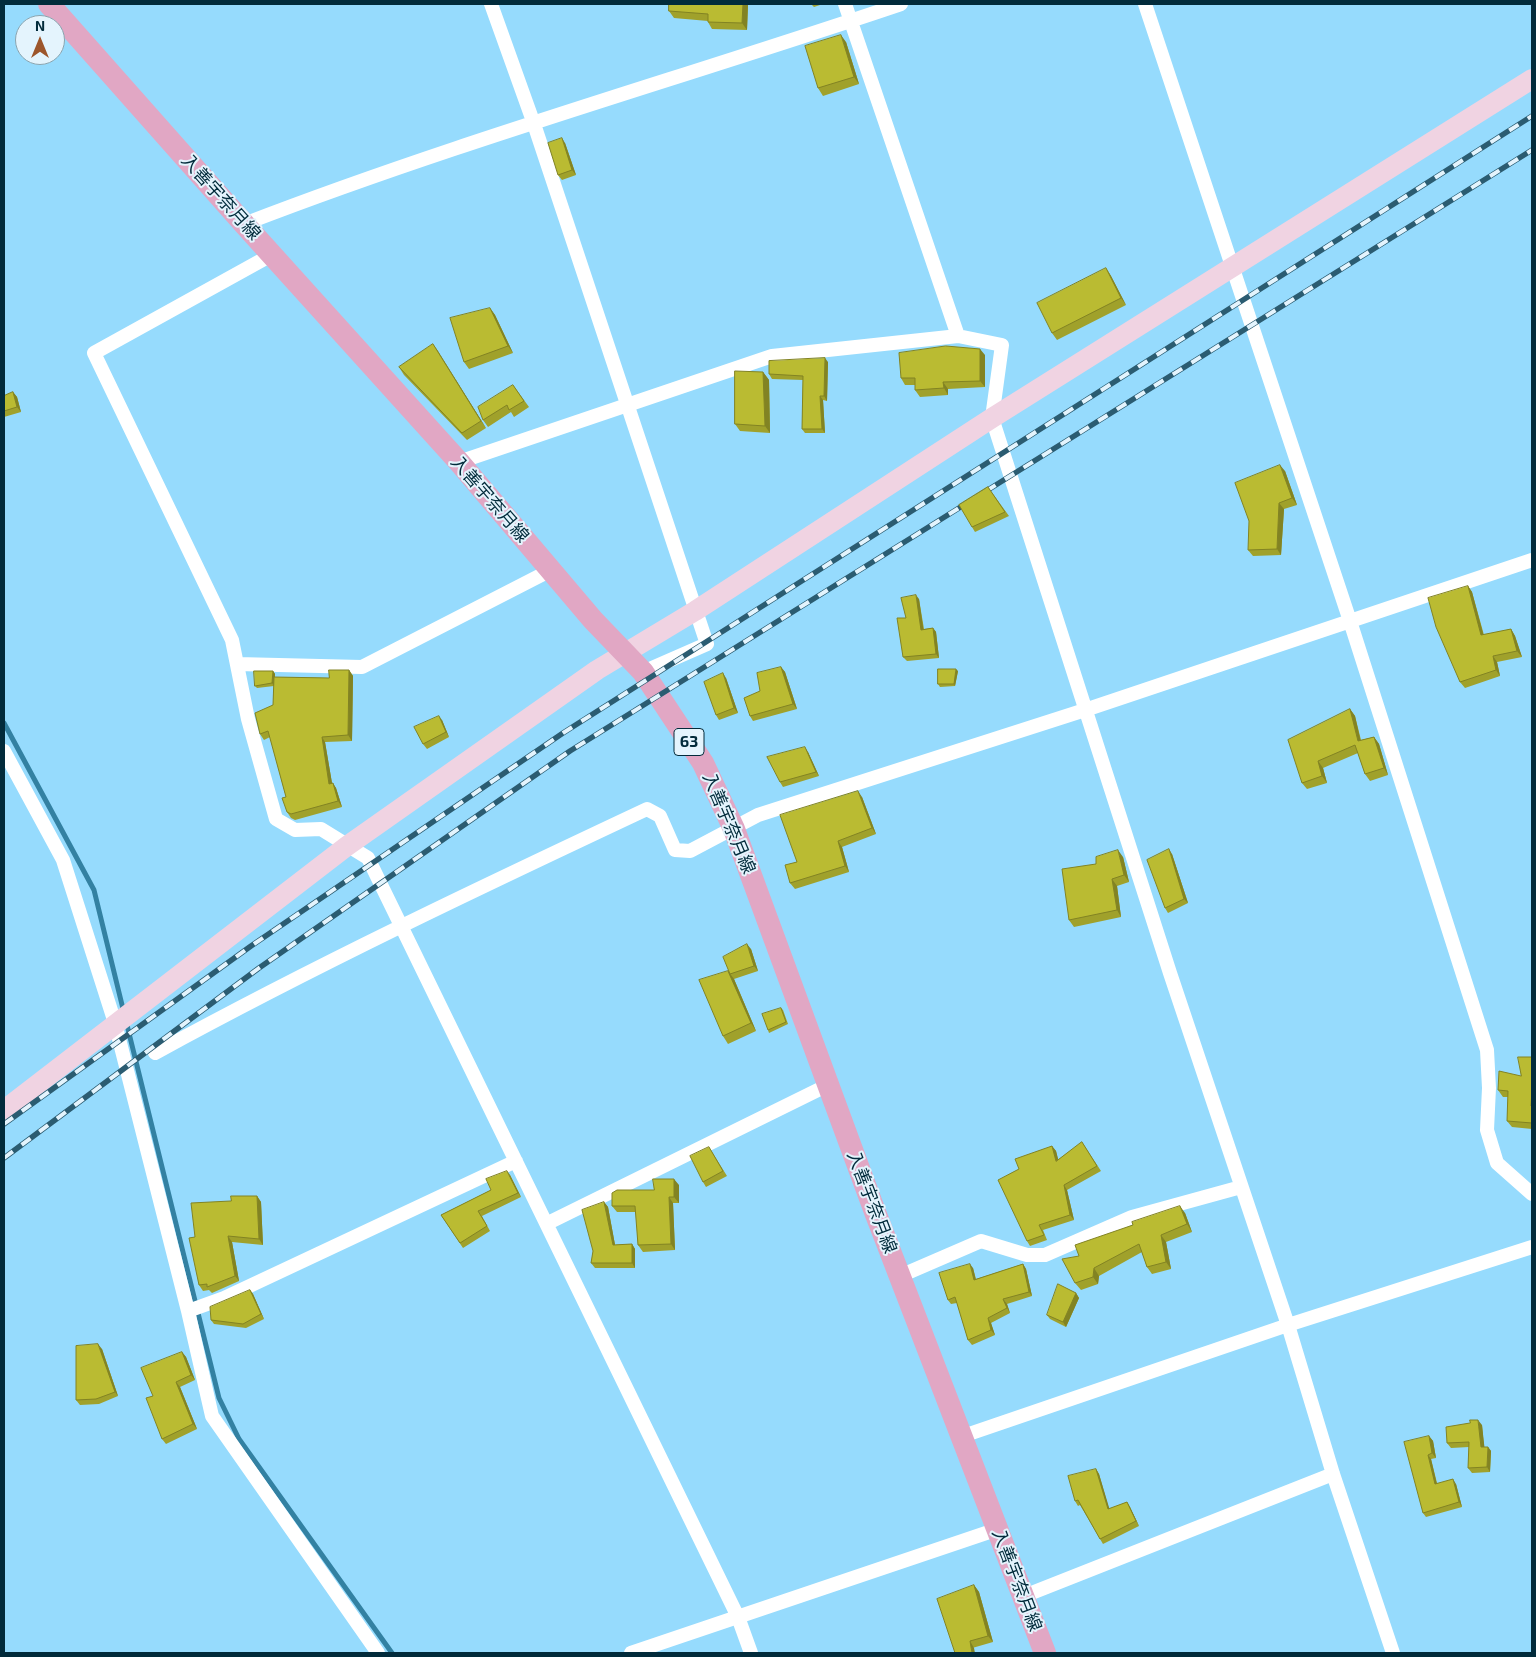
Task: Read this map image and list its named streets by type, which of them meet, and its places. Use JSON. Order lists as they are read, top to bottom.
{
  "streets": {
    "main road": ["入善宇奈月線", "63"]
  },
  "north": "top"
}
